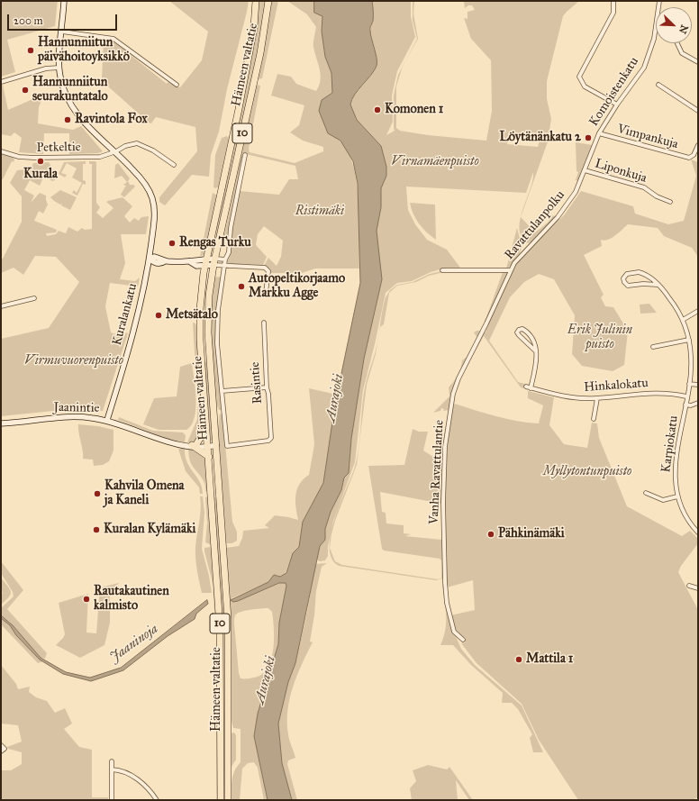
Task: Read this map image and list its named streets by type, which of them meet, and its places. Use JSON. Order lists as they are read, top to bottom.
{
  "streets": {
    "highway": ["Hämeen valtatie", "10"],
    "street": [
      "Komoistenkatu",
      "Vimpankuja",
      "Petkeltie",
      "Liponkuja",
      "Ravattulanpolku",
      "Kuralankatu",
      "Rasintie",
      "Hinkalokatu",
      "Jaanintie",
      "Karpiokatu",
      "Vanha Ravattulantie"
    ]
  },
  "crossings": [
    ["Hämeen valtatie", "Jaanintie"],
    ["Komoistenkatu", "Vimpankuja"],
    ["Komoistenkatu", "Liponkuja"],
    ["Komoistenkatu", "Ravattulanpolku"],
    ["Petkeltie", "Kuralankatu"],
    ["Liponkuja", "Ravattulanpolku"],
    ["Ravattulanpolku", "Vanha Ravattulantie"],
    ["Kuralankatu", "Jaanintie"],
    ["Hinkalokatu", "Karpiokatu"]
  ],
  "water": ["Aurajoki", "Jaaninoja"],
  "parks": [
    "Virnamäenpuisto",
    "Ristimäki",
    "Erik Julinin puisto",
    "Virmuvuorenpuisto",
    "Myllytontunpuisto"
  ],
  "places": [
    "Hannunniitun päivähoitoyksikkö",
    "Hannunniitun seurakuntatalo",
    "Komonen 1",
    "Ravintola Fox",
    "Löytänänkatu 2",
    "Kurala",
    "Rengas Turku",
    "Autopeltikorjaamo Markku Agge",
    "Metsätalo",
    "Kahvila Omena ja Kaneli",
    "Kuralan Kylämäki",
    "Pähkinämäki",
    "Rautakautinen kalmisto",
    "Mattila 1"
  ],
  "scale_bar": "200 m",
  "north": "bottom right"
}
